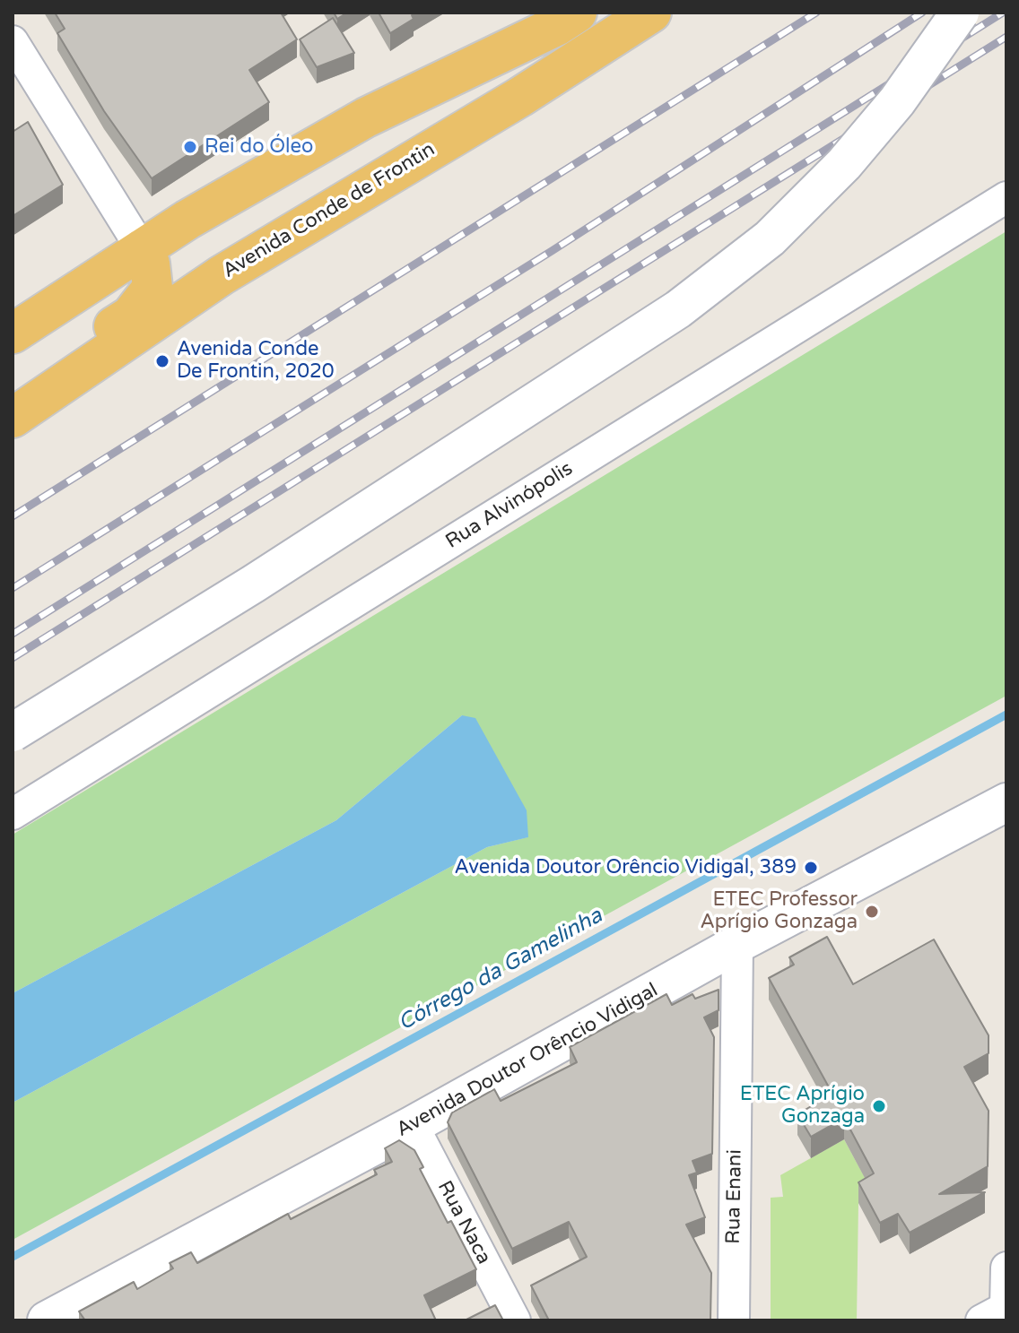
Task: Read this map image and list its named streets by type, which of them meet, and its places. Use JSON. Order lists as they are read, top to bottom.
{
  "streets": {
    "highway": ["Avenida Conde de Frontin"],
    "street": [
      "Rua Alvinópolis",
      "Avenida Doutor Orêncio Vidigal",
      "Rua Enani",
      "Rua Naca"
    ]
  },
  "crossings": [
    ["Avenida Doutor Orêncio Vidigal", "Rua Enani"],
    ["Avenida Doutor Orêncio Vidigal", "Rua Naca"]
  ],
  "water": ["Córrego da Gamelinha"],
  "places": [
    "Rei do Óleo",
    "Avenida Conde De Frontin, 2020",
    "Avenida Doutor Orêncio Vidigal, 389",
    "ETEC Professor Aprígio Gonzaga",
    "ETEC Aprígio Gonzaga"
  ]
}
